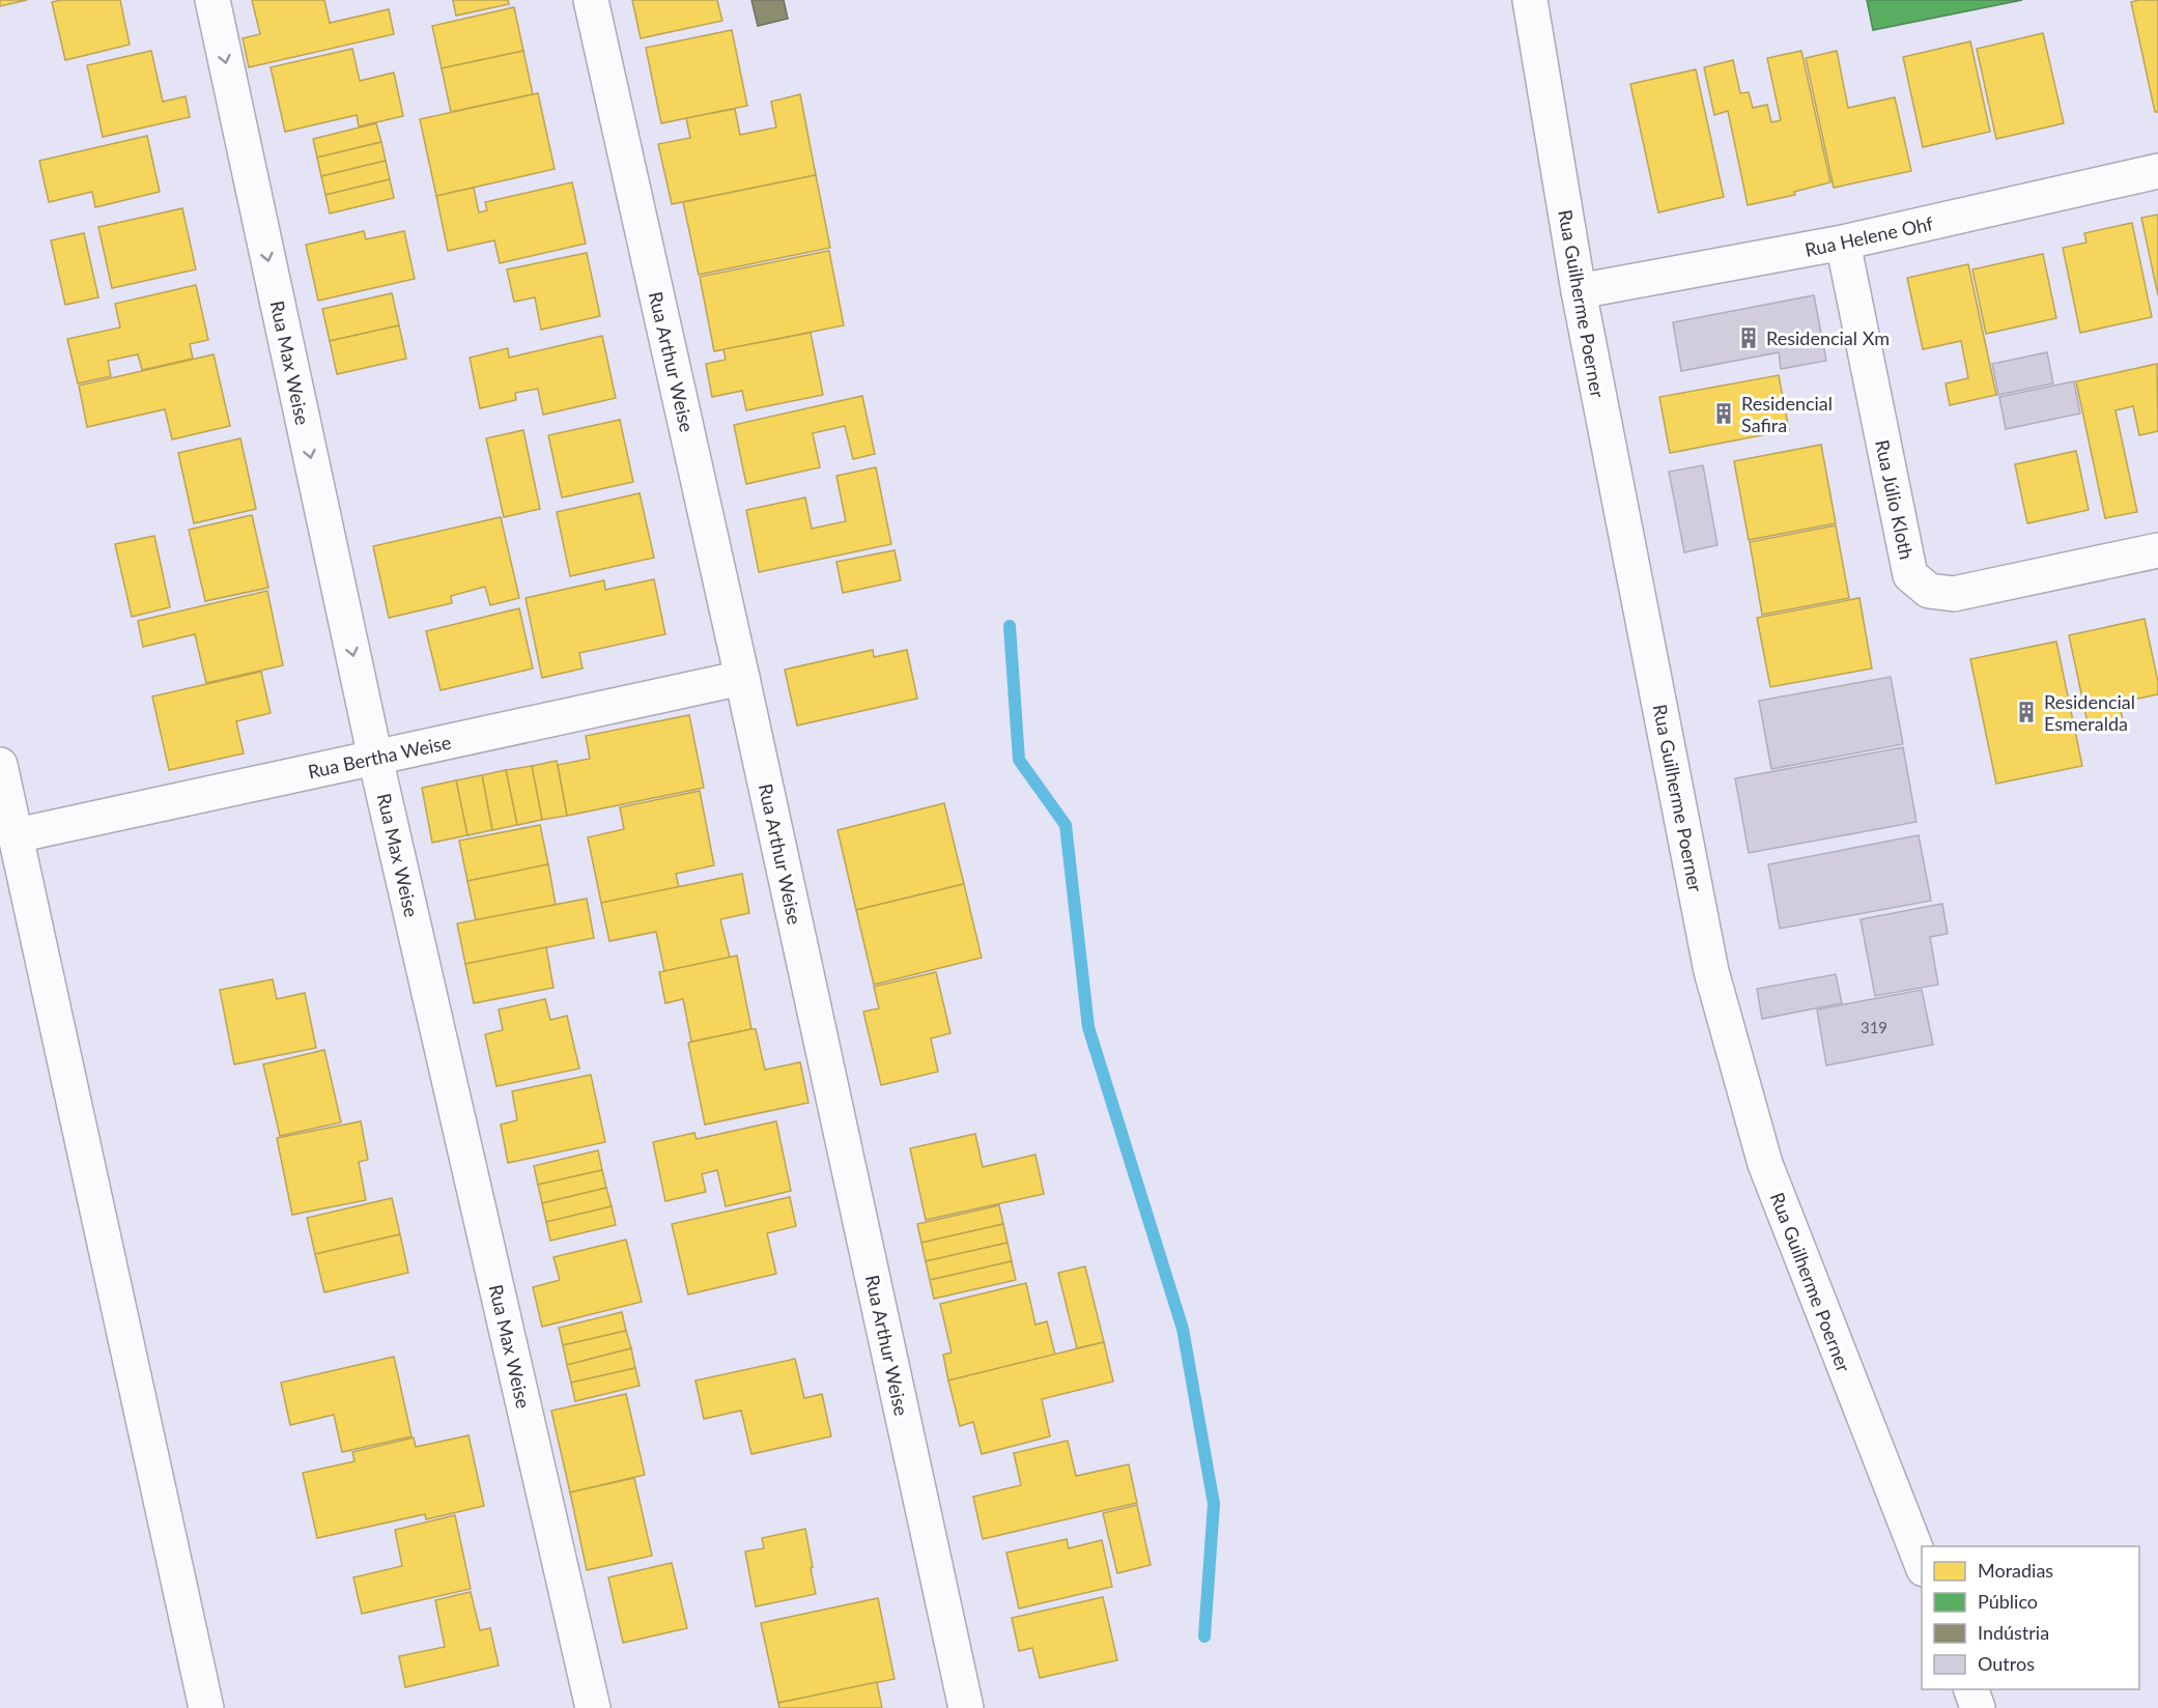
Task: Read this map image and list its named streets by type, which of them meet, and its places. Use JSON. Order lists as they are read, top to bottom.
{
  "streets": {
    "street": [
      "Rua Helene Ohf",
      "Rua Guilherme Poerner",
      "Rua Arthur Weise",
      "Rua Max Weise",
      "Rua Júlio Kloth",
      "Rua Bertha Weise"
    ]
  },
  "crossings": [
    ["Rua Helene Ohf", "Rua Guilherme Poerner"],
    ["Rua Helene Ohf", "Rua Júlio Kloth"],
    ["Rua Arthur Weise", "Rua Bertha Weise"],
    ["Rua Max Weise", "Rua Bertha Weise"]
  ],
  "one_way": ["Rua Max Weise"],
  "places": {
    "building": ["Residencial Xm", "Residencial Safira", "Residencial Esmeralda"]
  },
  "house_numbers": ["319"],
  "legend": [
    "Moradias",
    "Público",
    "Indústria",
    "Outros"
  ]
}
